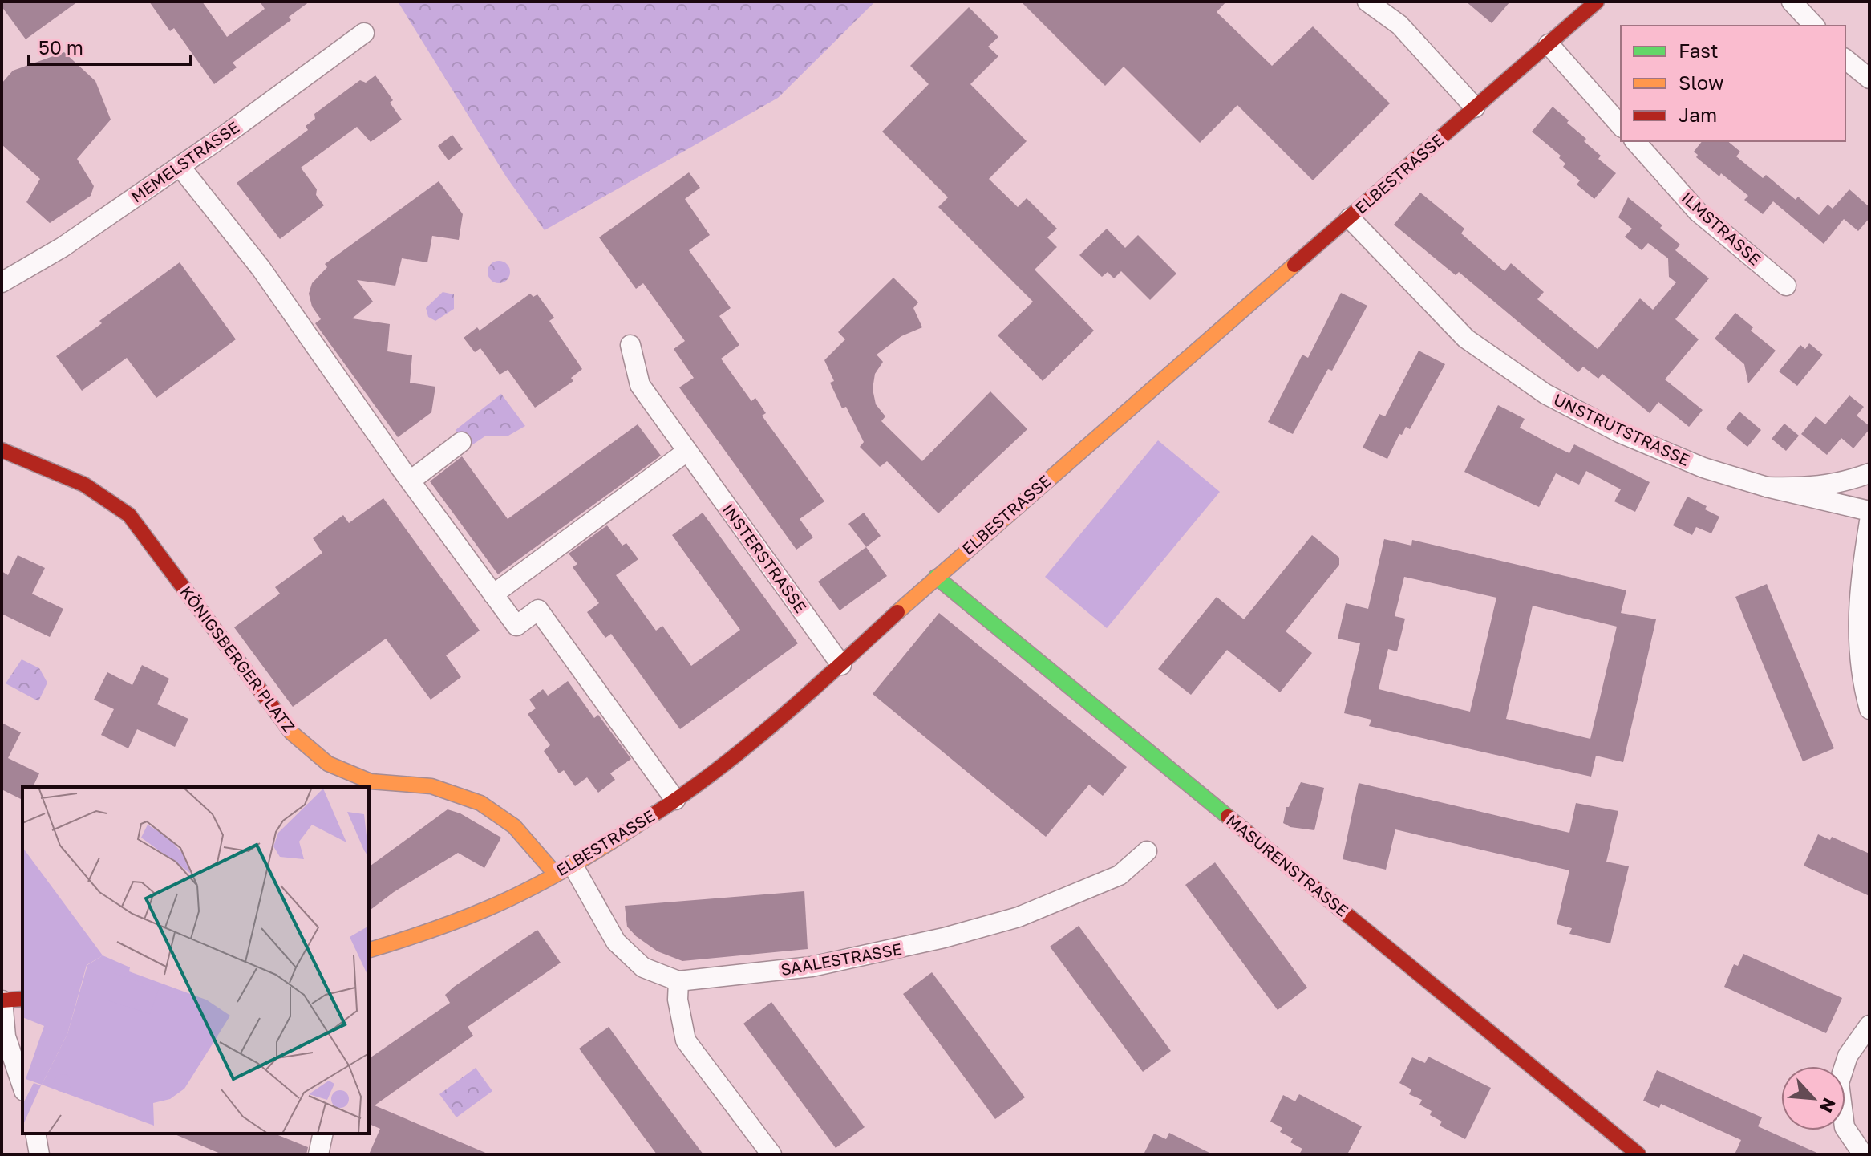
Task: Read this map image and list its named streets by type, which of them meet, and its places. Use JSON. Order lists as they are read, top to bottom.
{
  "streets": {
    "street": [
      "MEMELSTRASSE",
      "ELBESTRASSE",
      "ILMSTRASSE",
      "UNSTRUTSTRASSE",
      "INSTERSTRASSE",
      "KÖNIGSBERGER PLATZ",
      "MASURENSTRASSE",
      "SAALESTRASSE"
    ]
  },
  "crossings": [
    ["ELBESTRASSE", "UNSTRUTSTRASSE"],
    ["ELBESTRASSE", "INSTERSTRASSE"],
    ["ELBESTRASSE", "KÖNIGSBERGER PLATZ"],
    ["ELBESTRASSE", "MASURENSTRASSE"],
    ["ELBESTRASSE", "SAALESTRASSE"],
    ["KÖNIGSBERGER PLATZ", "SAALESTRASSE"]
  ],
  "legend": ["Fast", "Slow", "Jam"],
  "scale_bar": "50 m",
  "north": "bottom right"
}
